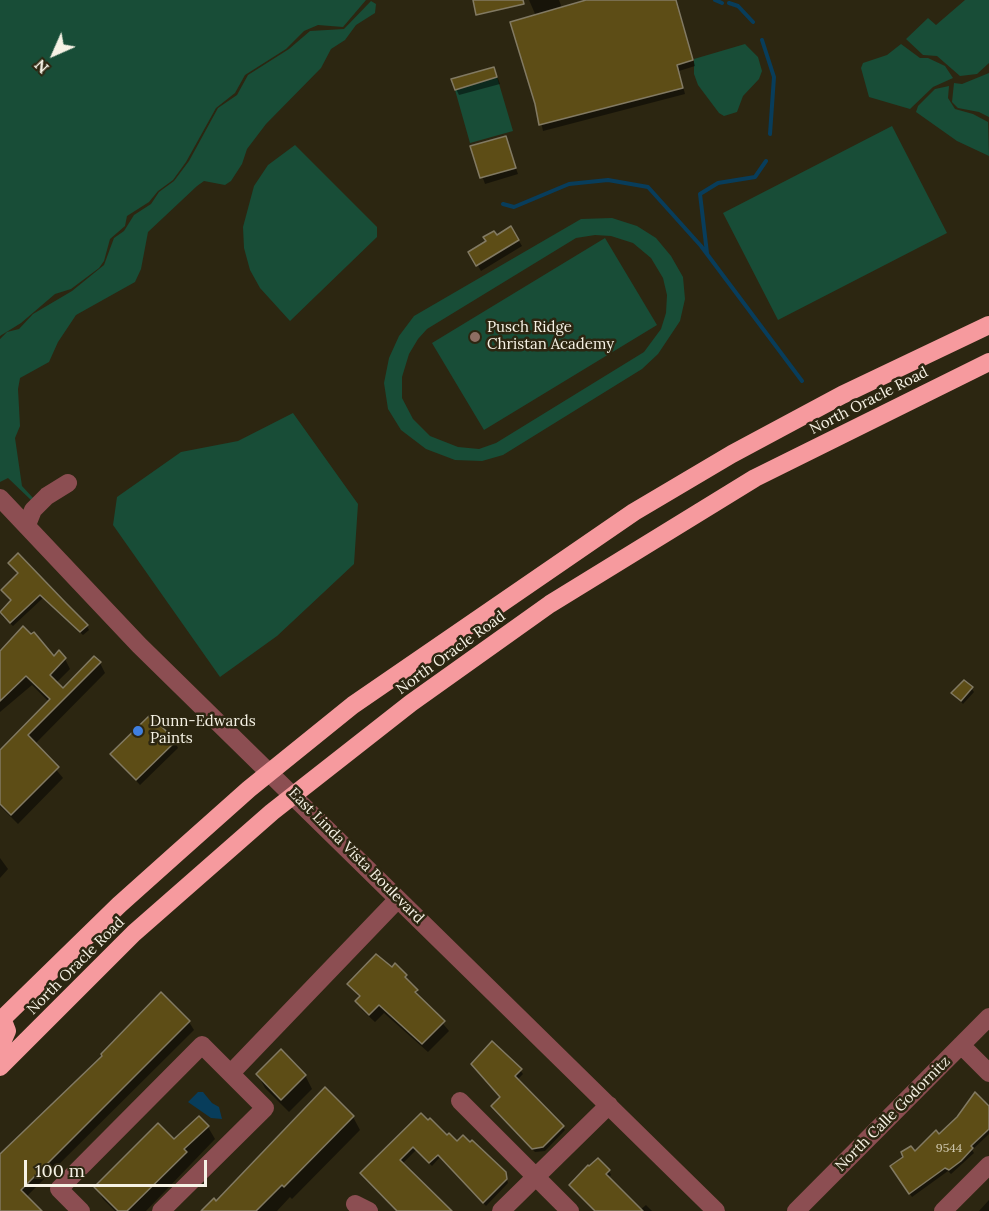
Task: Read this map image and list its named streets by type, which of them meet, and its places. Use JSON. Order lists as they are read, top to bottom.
{
  "streets": {
    "highway": ["North Oracle Road"],
    "street": ["East Linda Vista Boulevard", "North Calle Godornitz"]
  },
  "crossings": [
    ["North Oracle Road", "East Linda Vista Boulevard"]
  ],
  "places": ["Pusch Ridge Christan Academy", "Dunn-Edwards Paints"],
  "house_numbers": ["9544"],
  "scale_bar": "100 m",
  "north": "bottom left"
}
